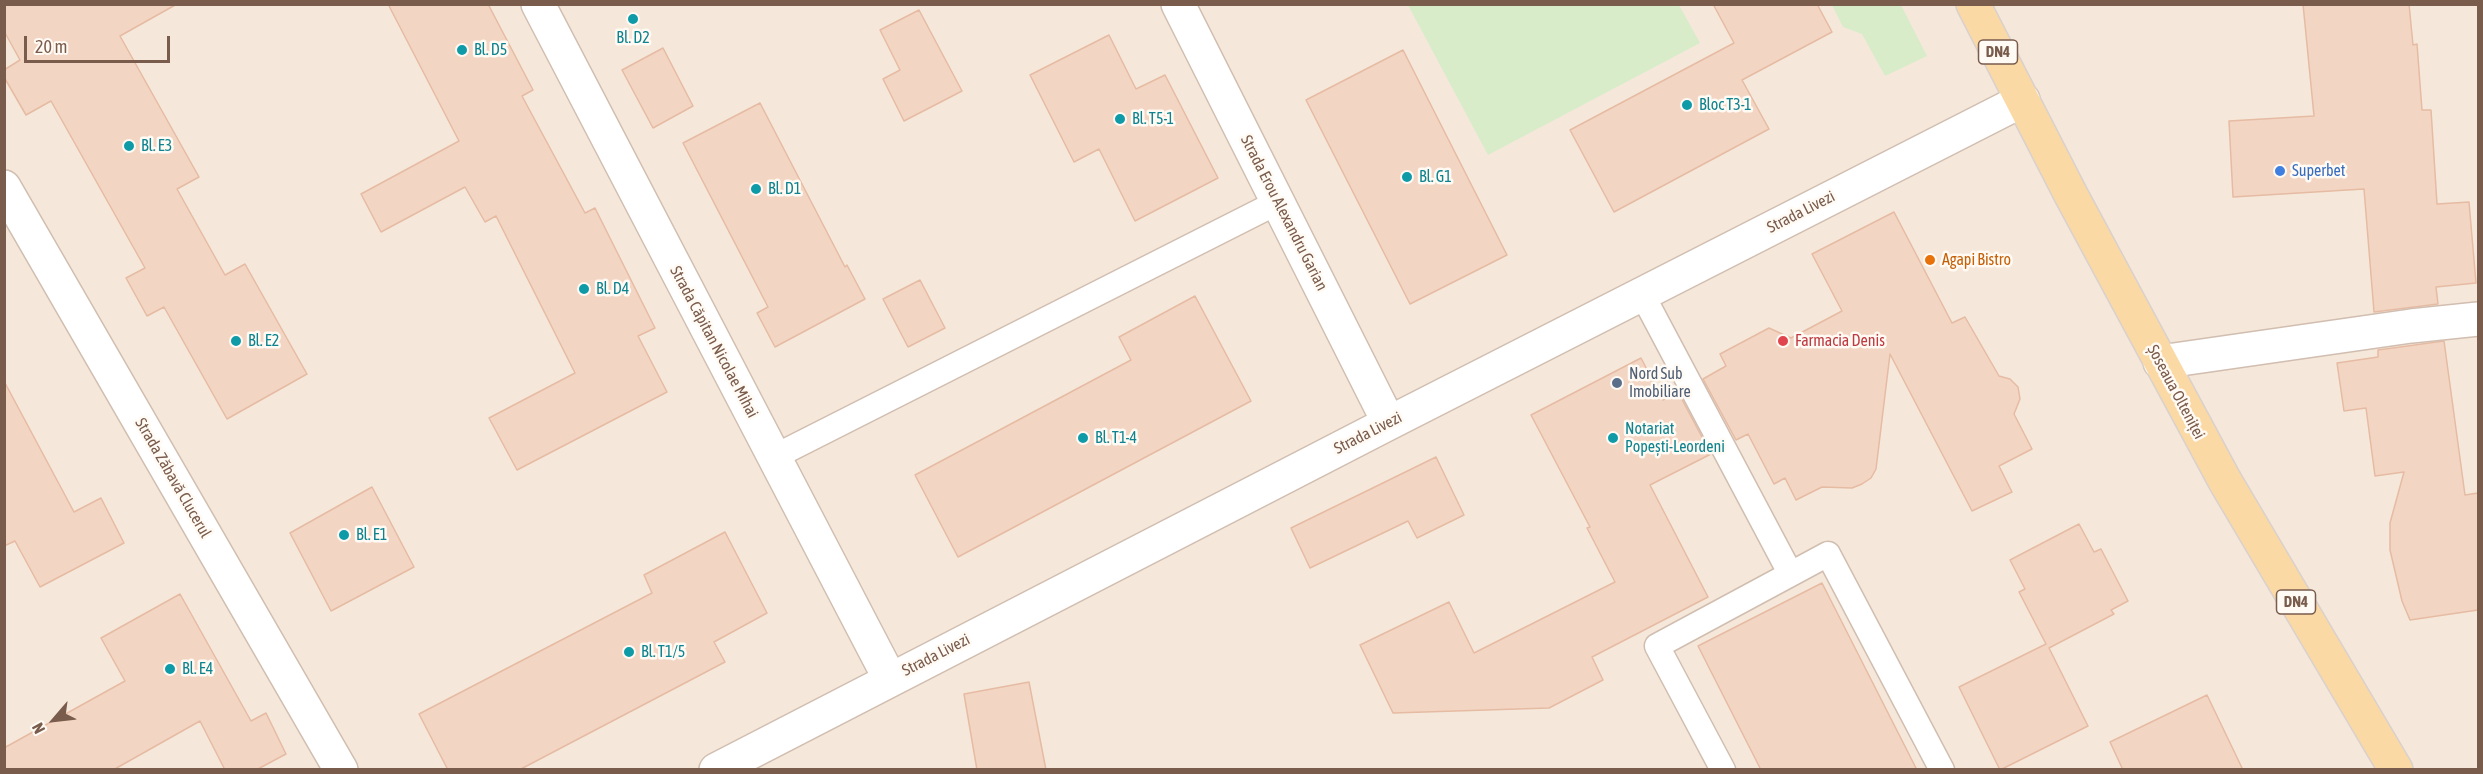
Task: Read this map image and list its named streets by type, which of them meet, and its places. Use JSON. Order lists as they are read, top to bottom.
{
  "streets": {
    "main road": ["DN4", "Șoseaua Olteniței"],
    "street": [
      "Strada Livezi",
      "Strada Erou Alexandru Garian",
      "Strada Căpitan Nicolae Mihai",
      "Strada Zăbavă Clucerul"
    ]
  },
  "crossings": [
    ["Strada Livezi", "Strada Erou Alexandru Garian"],
    ["Strada Livezi", "Strada Căpitan Nicolae Mihai"],
    ["Strada Livezi", "Șoseaua Olteniței"]
  ],
  "places": [
    "Bl. D2",
    "Bl. D5",
    "Bloc T3-1",
    "Bl. T5-1",
    "Bl. E3",
    "Superbet",
    "Bl. G1",
    "Bl. D1",
    "Agapi Bistro",
    "Bl. D4",
    "Bl. E2",
    "Farmacia Denis",
    "Nord Sub Imobiliare",
    "Bl. T1-4",
    "Notariat Popești-Leordeni",
    "Bl. E1",
    "Bl. T1/5",
    "Bl. E4"
  ],
  "scale_bar": "20 m",
  "north": "bottom left"
}
